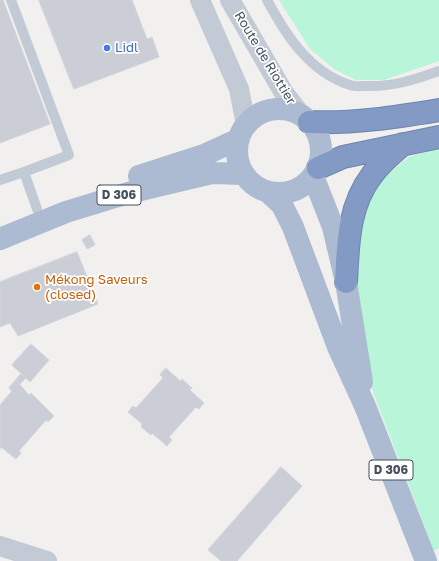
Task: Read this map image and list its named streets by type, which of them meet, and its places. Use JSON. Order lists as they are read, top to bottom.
{
  "streets": {
    "main road": ["D 306"],
    "street": ["Route de Riottier"]
  },
  "crossings": [
    ["Route de Riottier", "D 306"]
  ],
  "places": ["Lidl", "Mékong Saveurs (closed)"]
}
